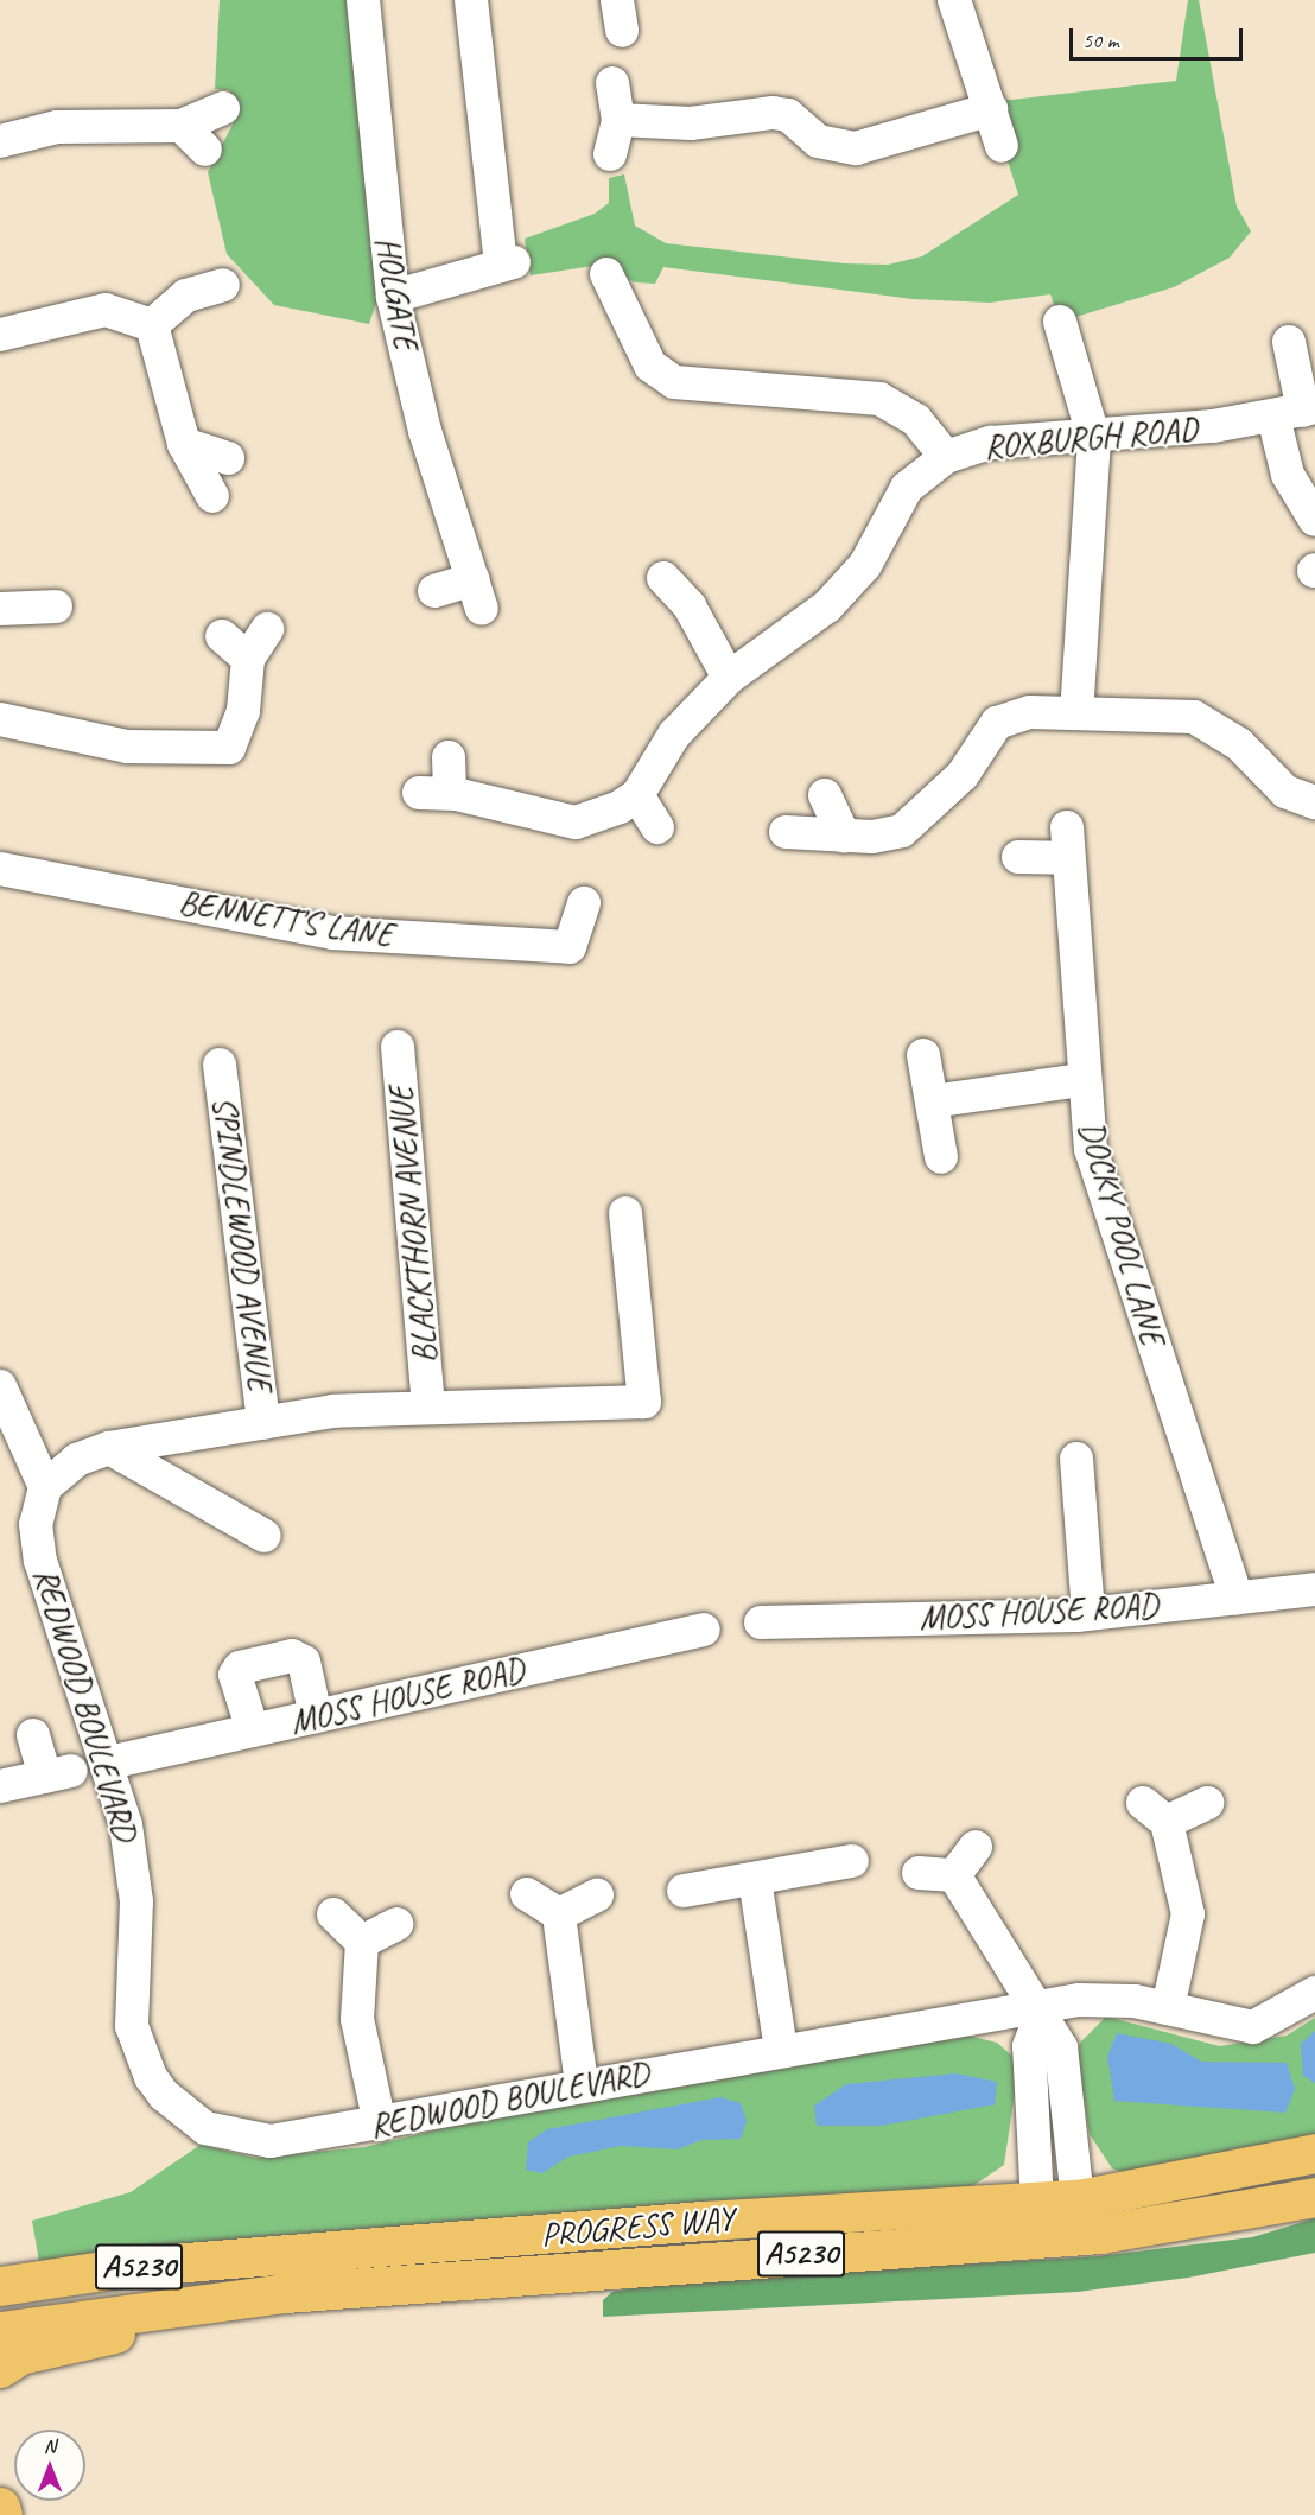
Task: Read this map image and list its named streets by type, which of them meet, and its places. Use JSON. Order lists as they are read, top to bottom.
{
  "streets": {
    "main road": ["PROGRESS WAY", "A5230"],
    "street": [
      "HOLGATE",
      "ROXBURGH ROAD",
      "BENNETT'S LANE",
      "BLACKTHORN AVENUE",
      "DOCKY POOL LANE",
      "SPINDLEWOOD AVENUE",
      "MOSS HOUSE ROAD",
      "REDWOOD BOULEVARD"
    ]
  },
  "crossings": [
    ["DOCKY POOL LANE", "MOSS HOUSE ROAD"],
    ["MOSS HOUSE ROAD", "REDWOOD BOULEVARD"]
  ],
  "scale_bar": "50 m",
  "north": "top"
}
